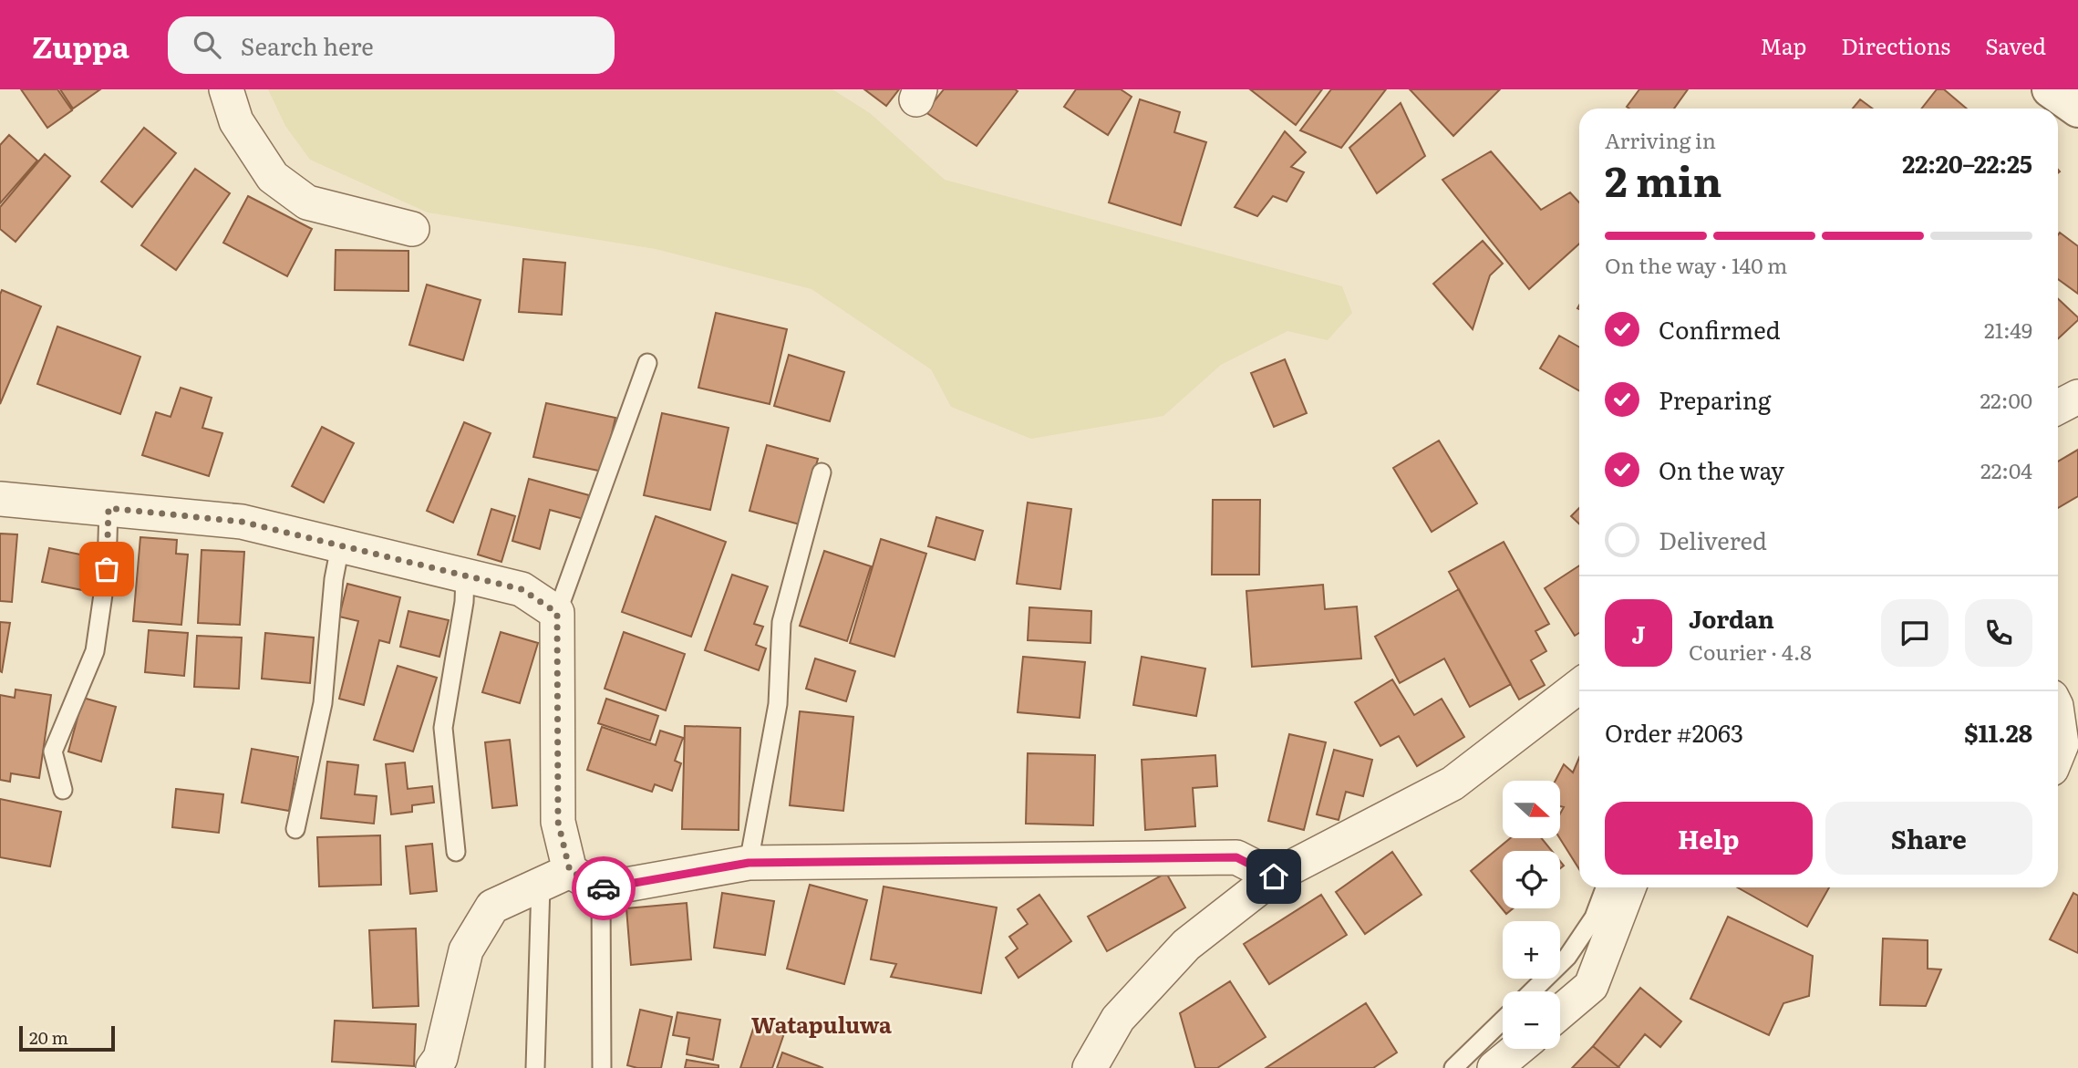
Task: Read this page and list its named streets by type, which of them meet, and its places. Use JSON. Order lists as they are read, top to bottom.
{
  "districts": ["Watapuluwa"],
  "scale_bar": "20 m",
  "north": "right",
  "page": {
    "header": "Zuppa",
    "search": "Search here",
    "nav": ["Map", "Directions", "Saved"],
    "heading": ["2 min", "Arriving in", "22:20–22:25"],
    "panel": [
      "Jordan",
      "Courier · 4.8",
      "Order #2063",
      "$11.28"
    ],
    "bar": "On the way · 140 m",
    "list": [
      ["Confirmed", "21:49"],
      ["Preparing", "22:00"],
      ["On the way", "22:04"],
      "Delivered"
    ],
    "round": "J",
    "map_buttons": ["+", "−"],
    "buttons": ["Help", "Share"],
    "scale": "20 m"
  }
}
